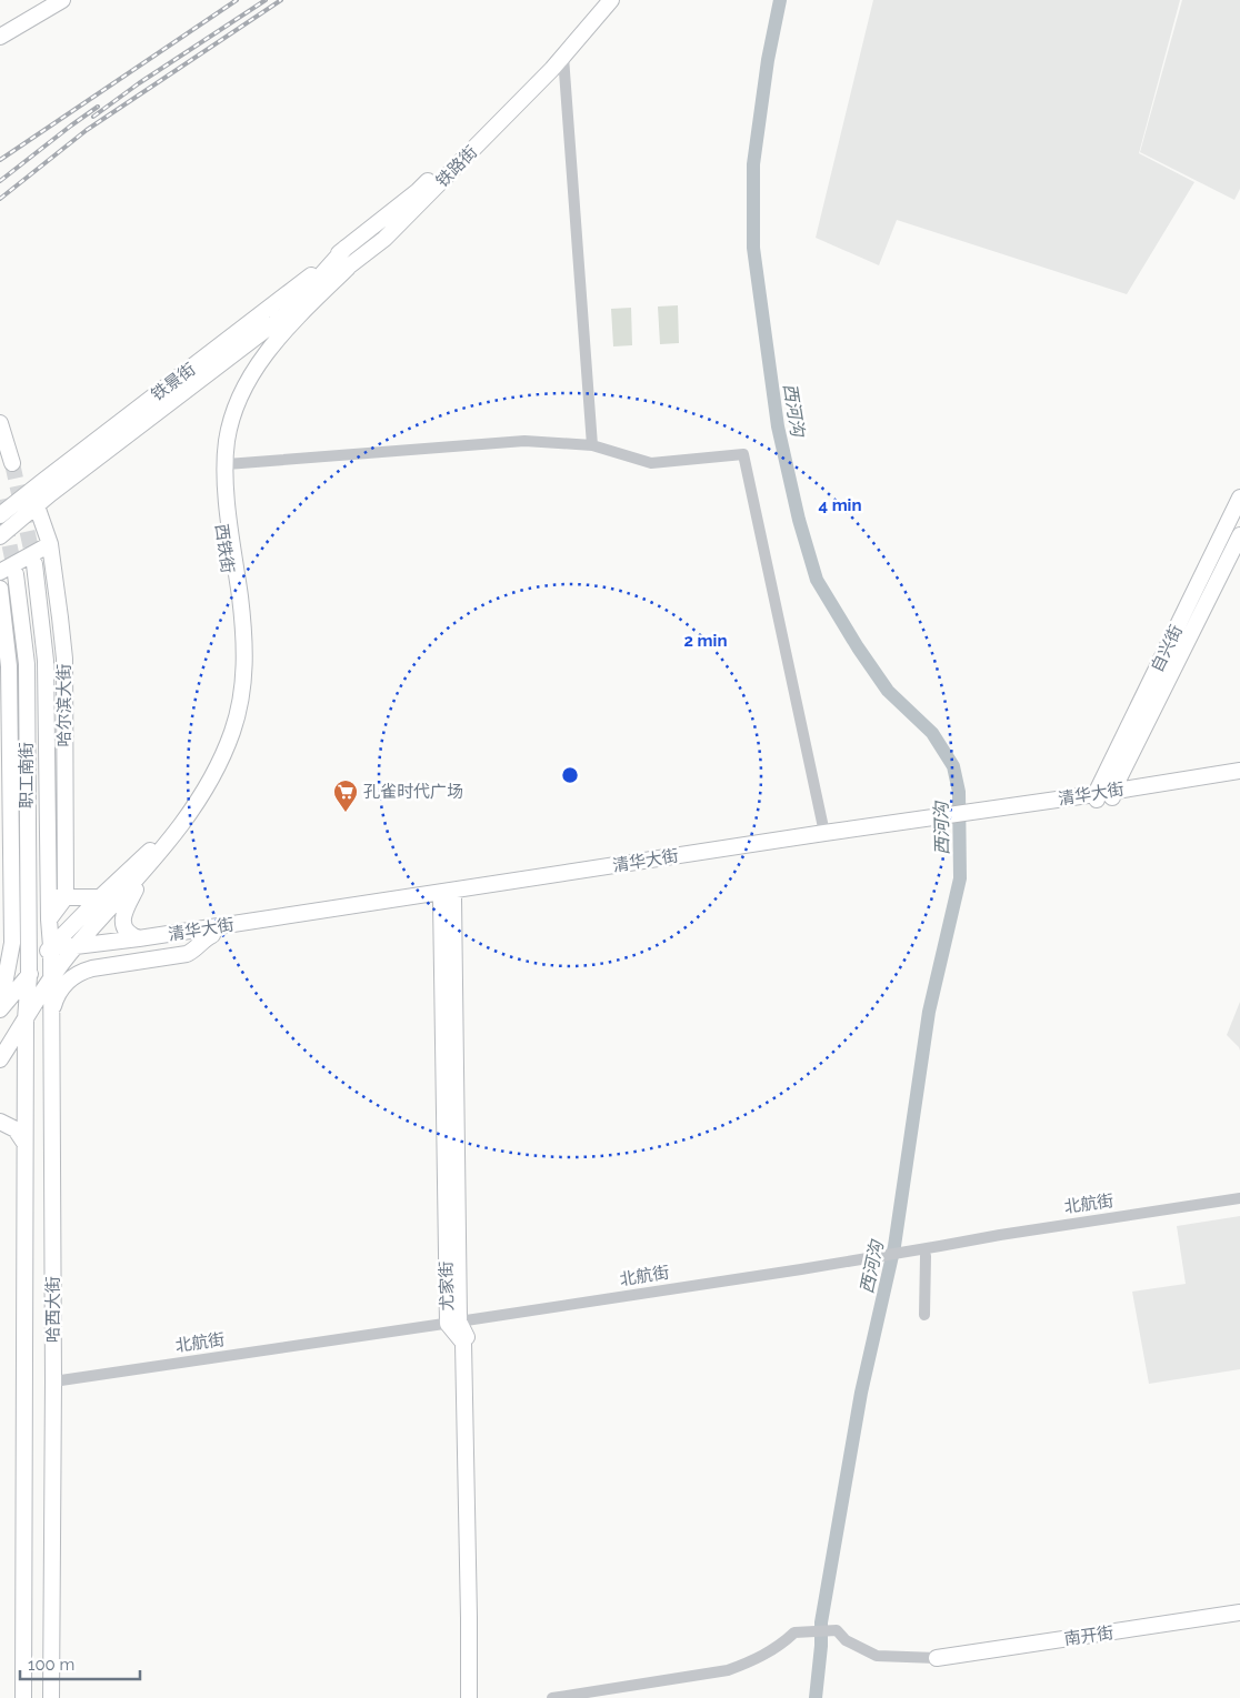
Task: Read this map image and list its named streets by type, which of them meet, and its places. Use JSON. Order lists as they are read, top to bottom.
{
  "streets": {
    "main road": [
      "铁路街",
      "铁景街",
      "西铁街",
      "自兴街",
      "哈尔滨大街",
      "职工南街",
      "清华大街",
      "尤家街",
      "哈西大街",
      "南开街"
    ],
    "street": ["北航街"]
  },
  "crossings": [
    ["铁路街", "铁景街"],
    ["铁路街", "西铁街"],
    ["铁景街", "西铁街"],
    ["铁景街", "哈尔滨大街"],
    ["自兴街", "清华大街"],
    ["职工南街", "哈西大街"],
    ["清华大街", "尤家街"],
    ["清华大街", "哈西大街"],
    ["北航街", "尤家街"],
    ["北航街", "哈西大街"]
  ],
  "water": ["西河沟"],
  "places": {
    "supermarket": ["孔雀时代广场"]
  },
  "scale_bar": "100 m",
  "rings": ["4 min", "2 min"]
}
